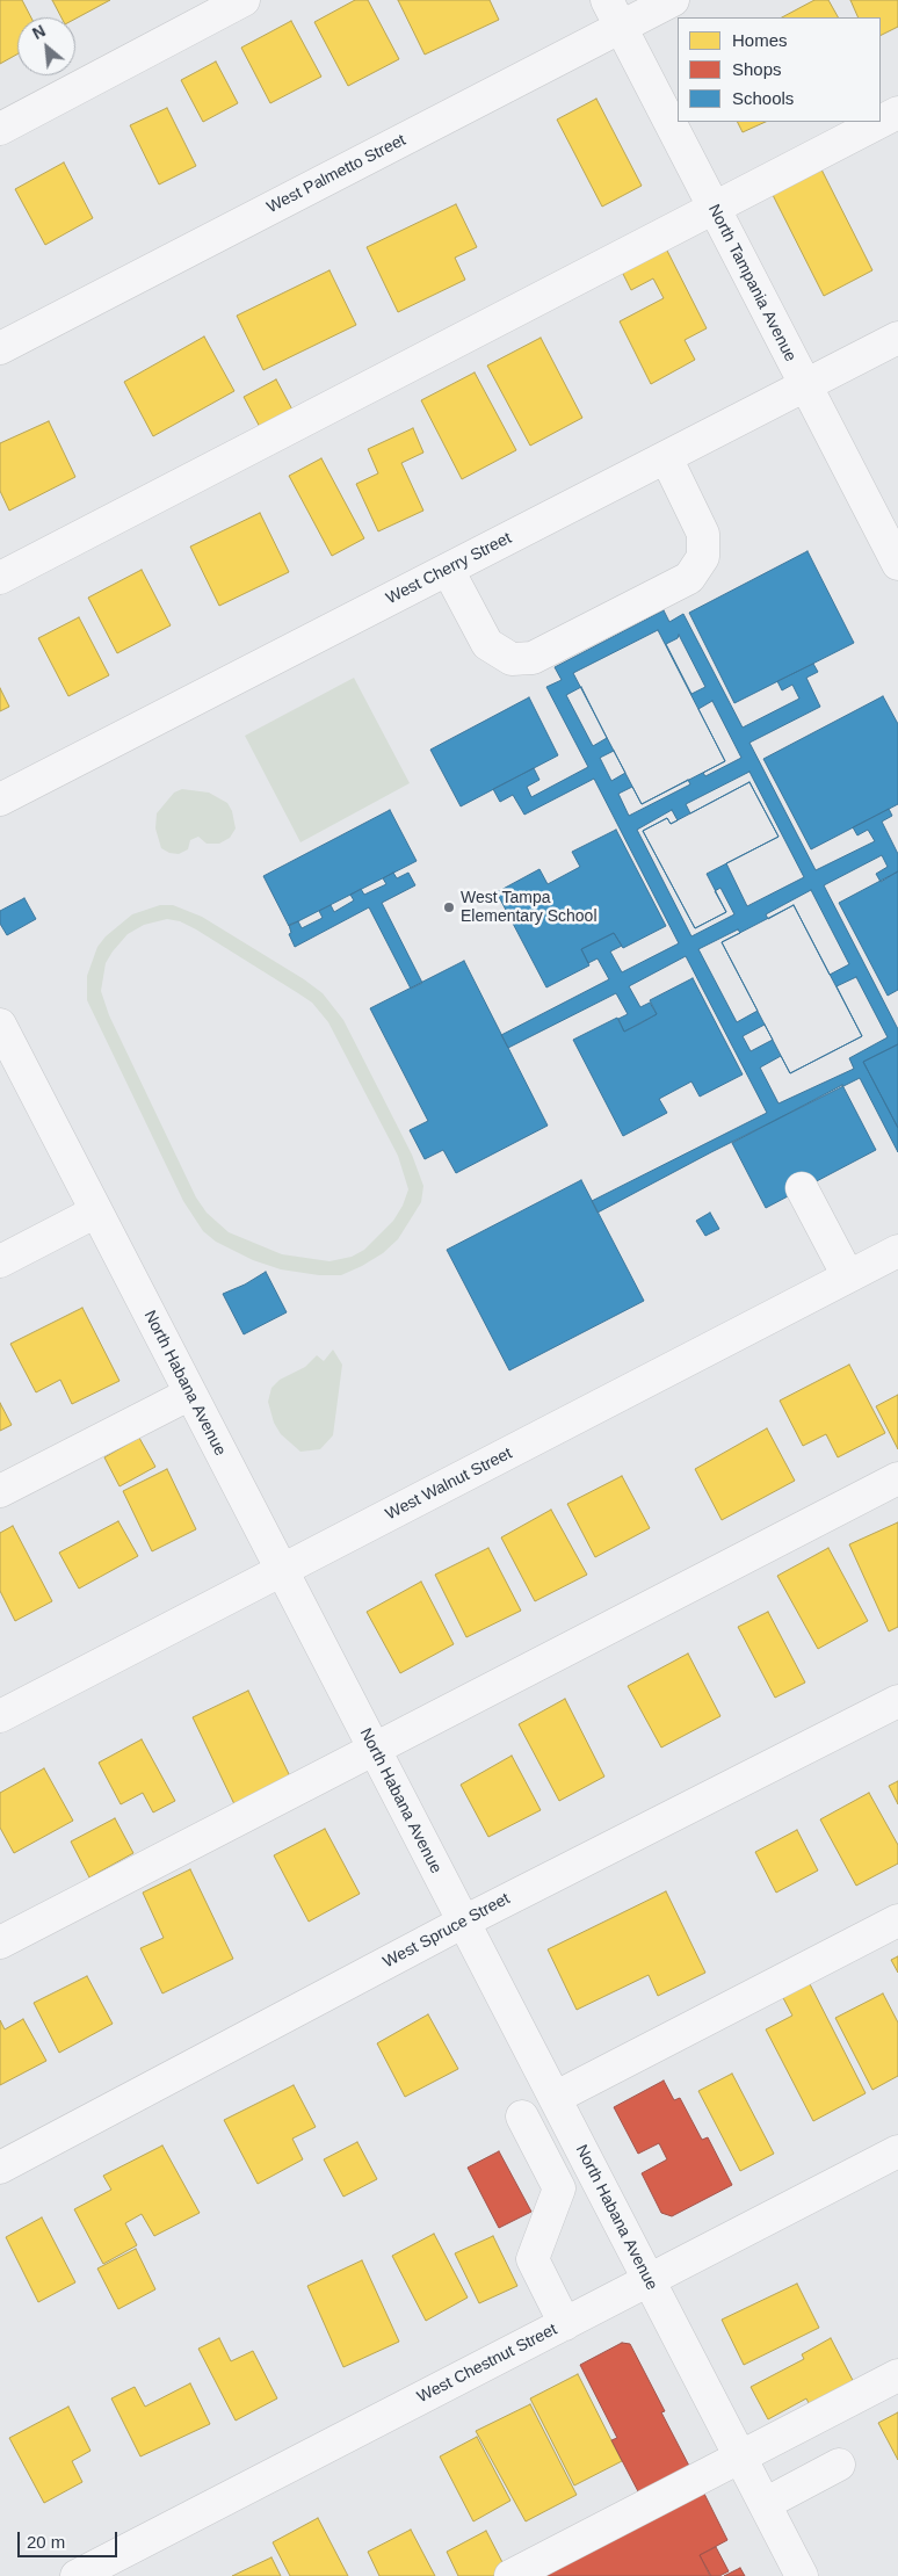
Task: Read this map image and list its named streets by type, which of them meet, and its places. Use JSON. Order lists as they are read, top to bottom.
{
  "streets": {
    "street": [
      "West Palmetto Street",
      "North Tampania Avenue",
      "West Cherry Street",
      "North Habana Avenue",
      "West Walnut Street",
      "West Spruce Street",
      "West Chestnut Street"
    ]
  },
  "crossings": [
    ["West Palmetto Street", "North Tampania Avenue"],
    ["North Tampania Avenue", "West Cherry Street"],
    ["North Habana Avenue", "West Walnut Street"],
    ["North Habana Avenue", "West Spruce Street"],
    ["North Habana Avenue", "West Chestnut Street"]
  ],
  "places": ["West Tampa Elementary School"],
  "legend": ["Homes", "Shops", "Schools"],
  "scale_bar": "20 m",
  "north": "top left"
}
